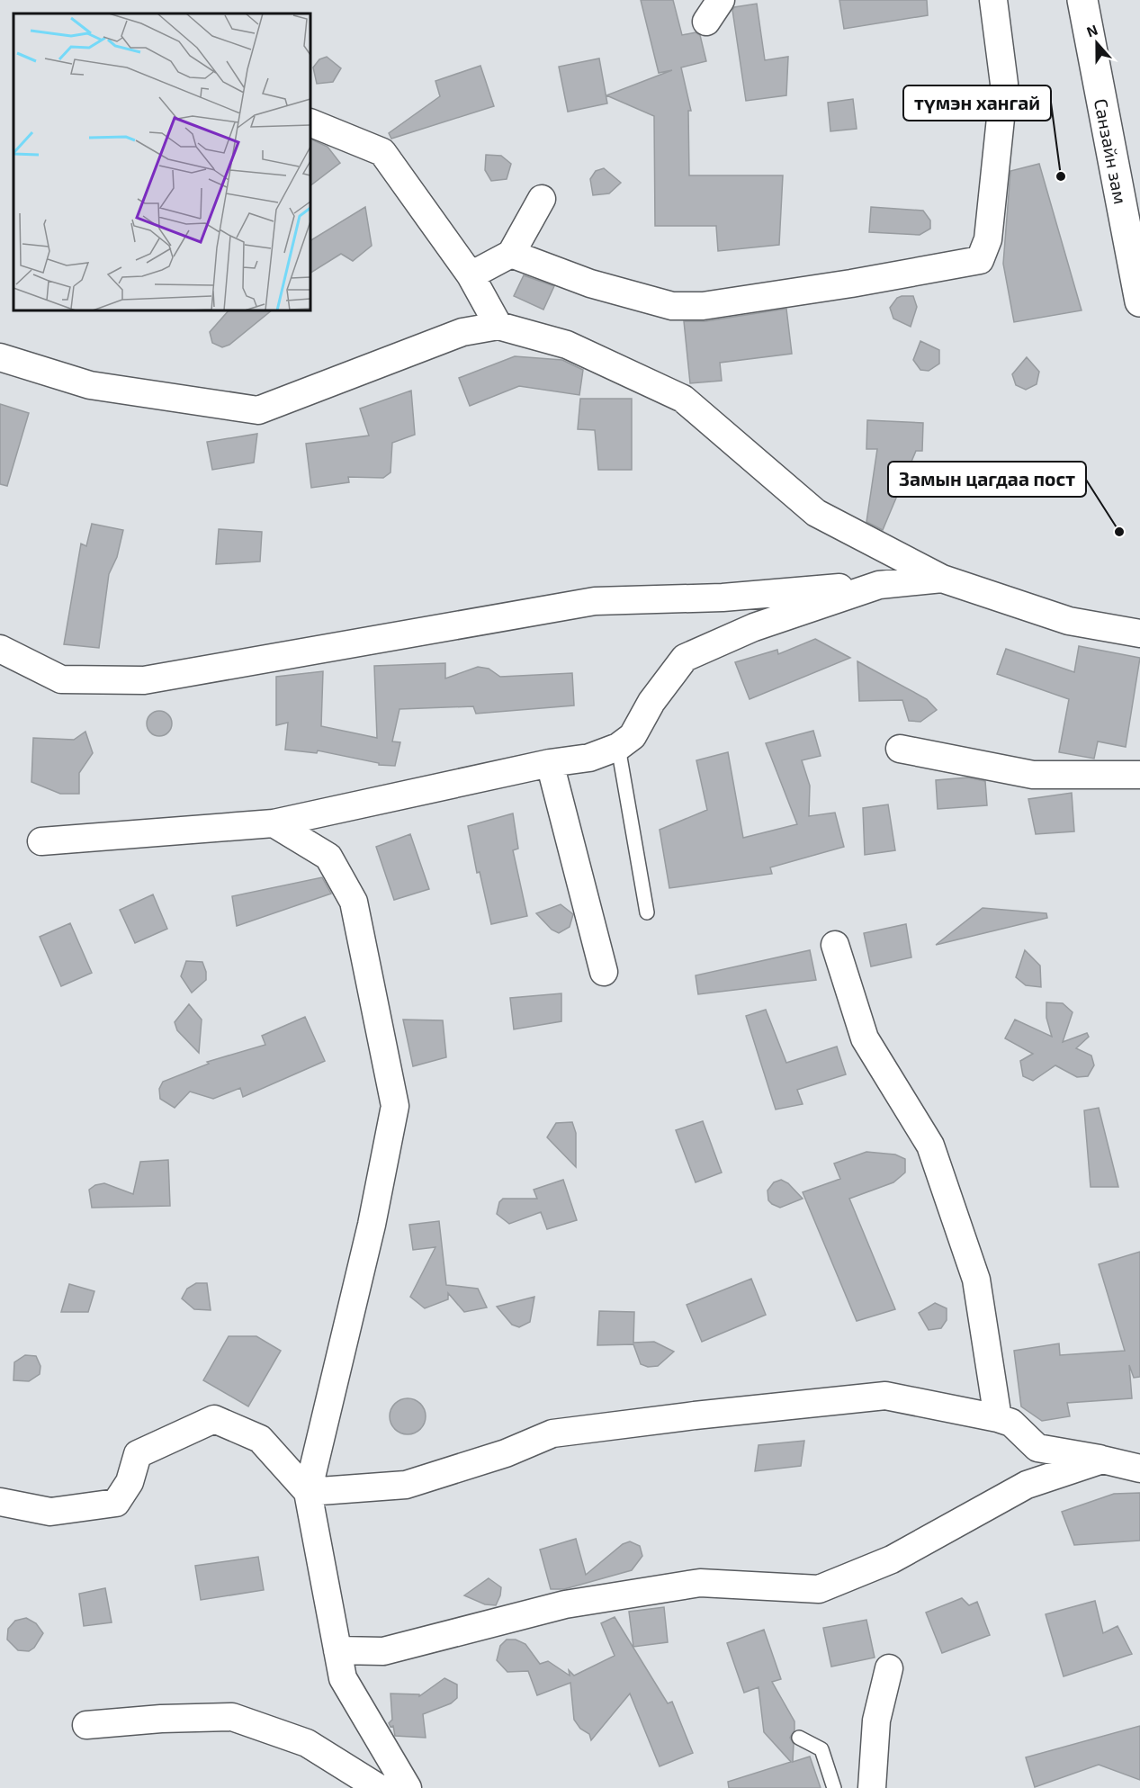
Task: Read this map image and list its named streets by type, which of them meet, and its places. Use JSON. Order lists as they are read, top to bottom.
{
  "streets": {
    "main road": ["Санзайн зам"]
  },
  "places": ["түмэн хангай", "Замын цагдаа пост"],
  "north": "top"
}
